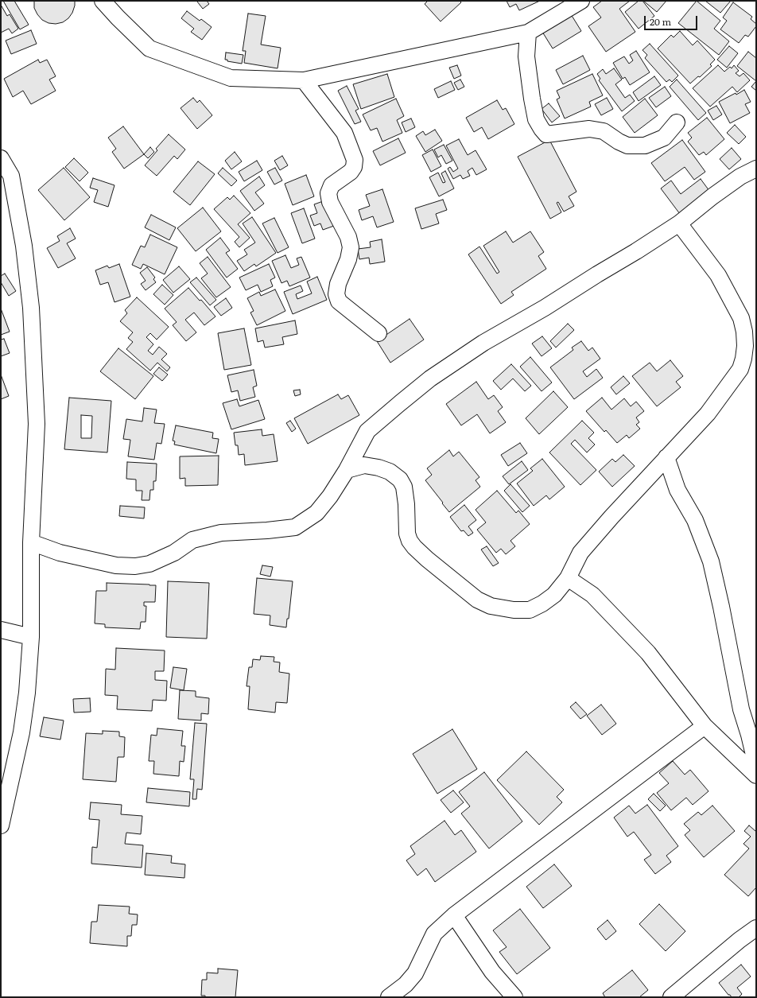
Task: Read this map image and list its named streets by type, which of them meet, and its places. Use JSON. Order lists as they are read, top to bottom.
{
  "scale_bar": "20 m"
}
